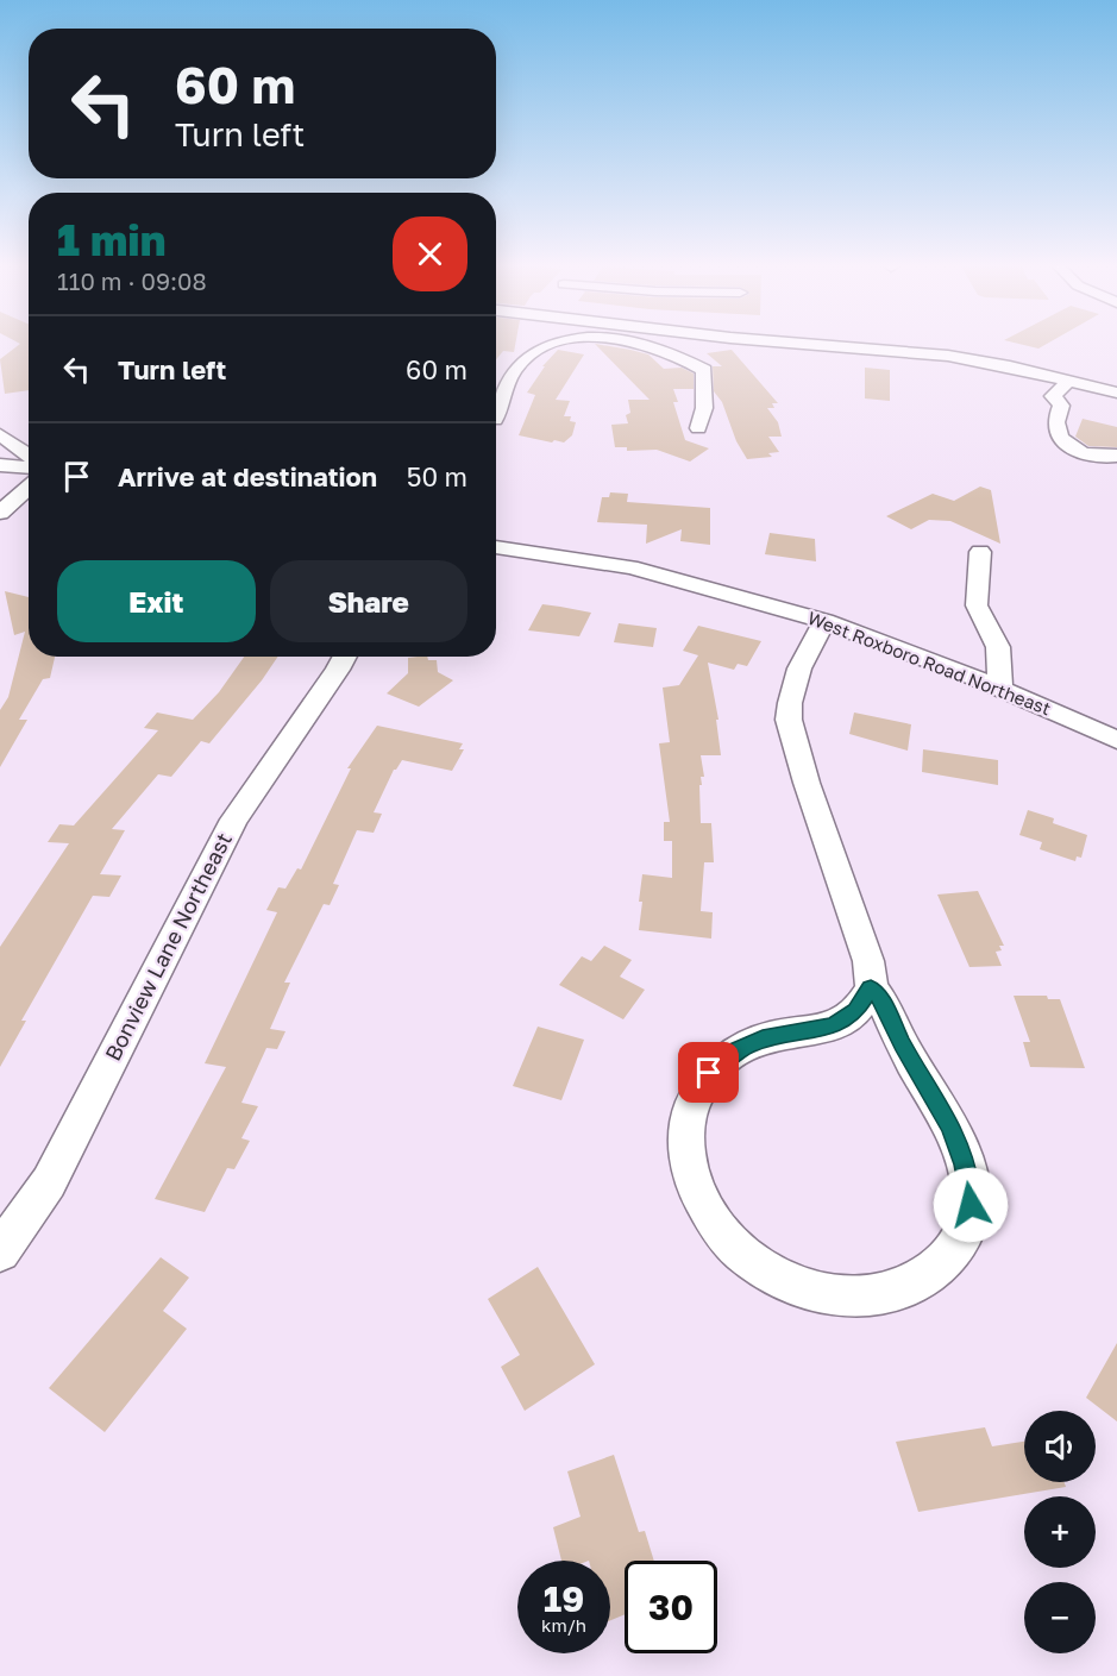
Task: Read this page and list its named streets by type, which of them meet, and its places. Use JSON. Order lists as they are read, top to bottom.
{
  "streets": {
    "street": ["West Roxboro Road Northeast", "Bonview Lane Northeast"]
  },
  "page": {
    "turn": ["60 m", "Turn left"],
    "heading": ["1 min", "110 m · 09:08"],
    "list": [
      {
        "name": "Turn left",
        "value": "60 m"
      },
      {
        "name": "Arrive at destination",
        "value": "50 m"
      }
    ],
    "buttons": ["Exit", "Share"],
    "map_buttons": ["+", "−"],
    "speed": "19 km/h",
    "limit": "30"
  }
}
